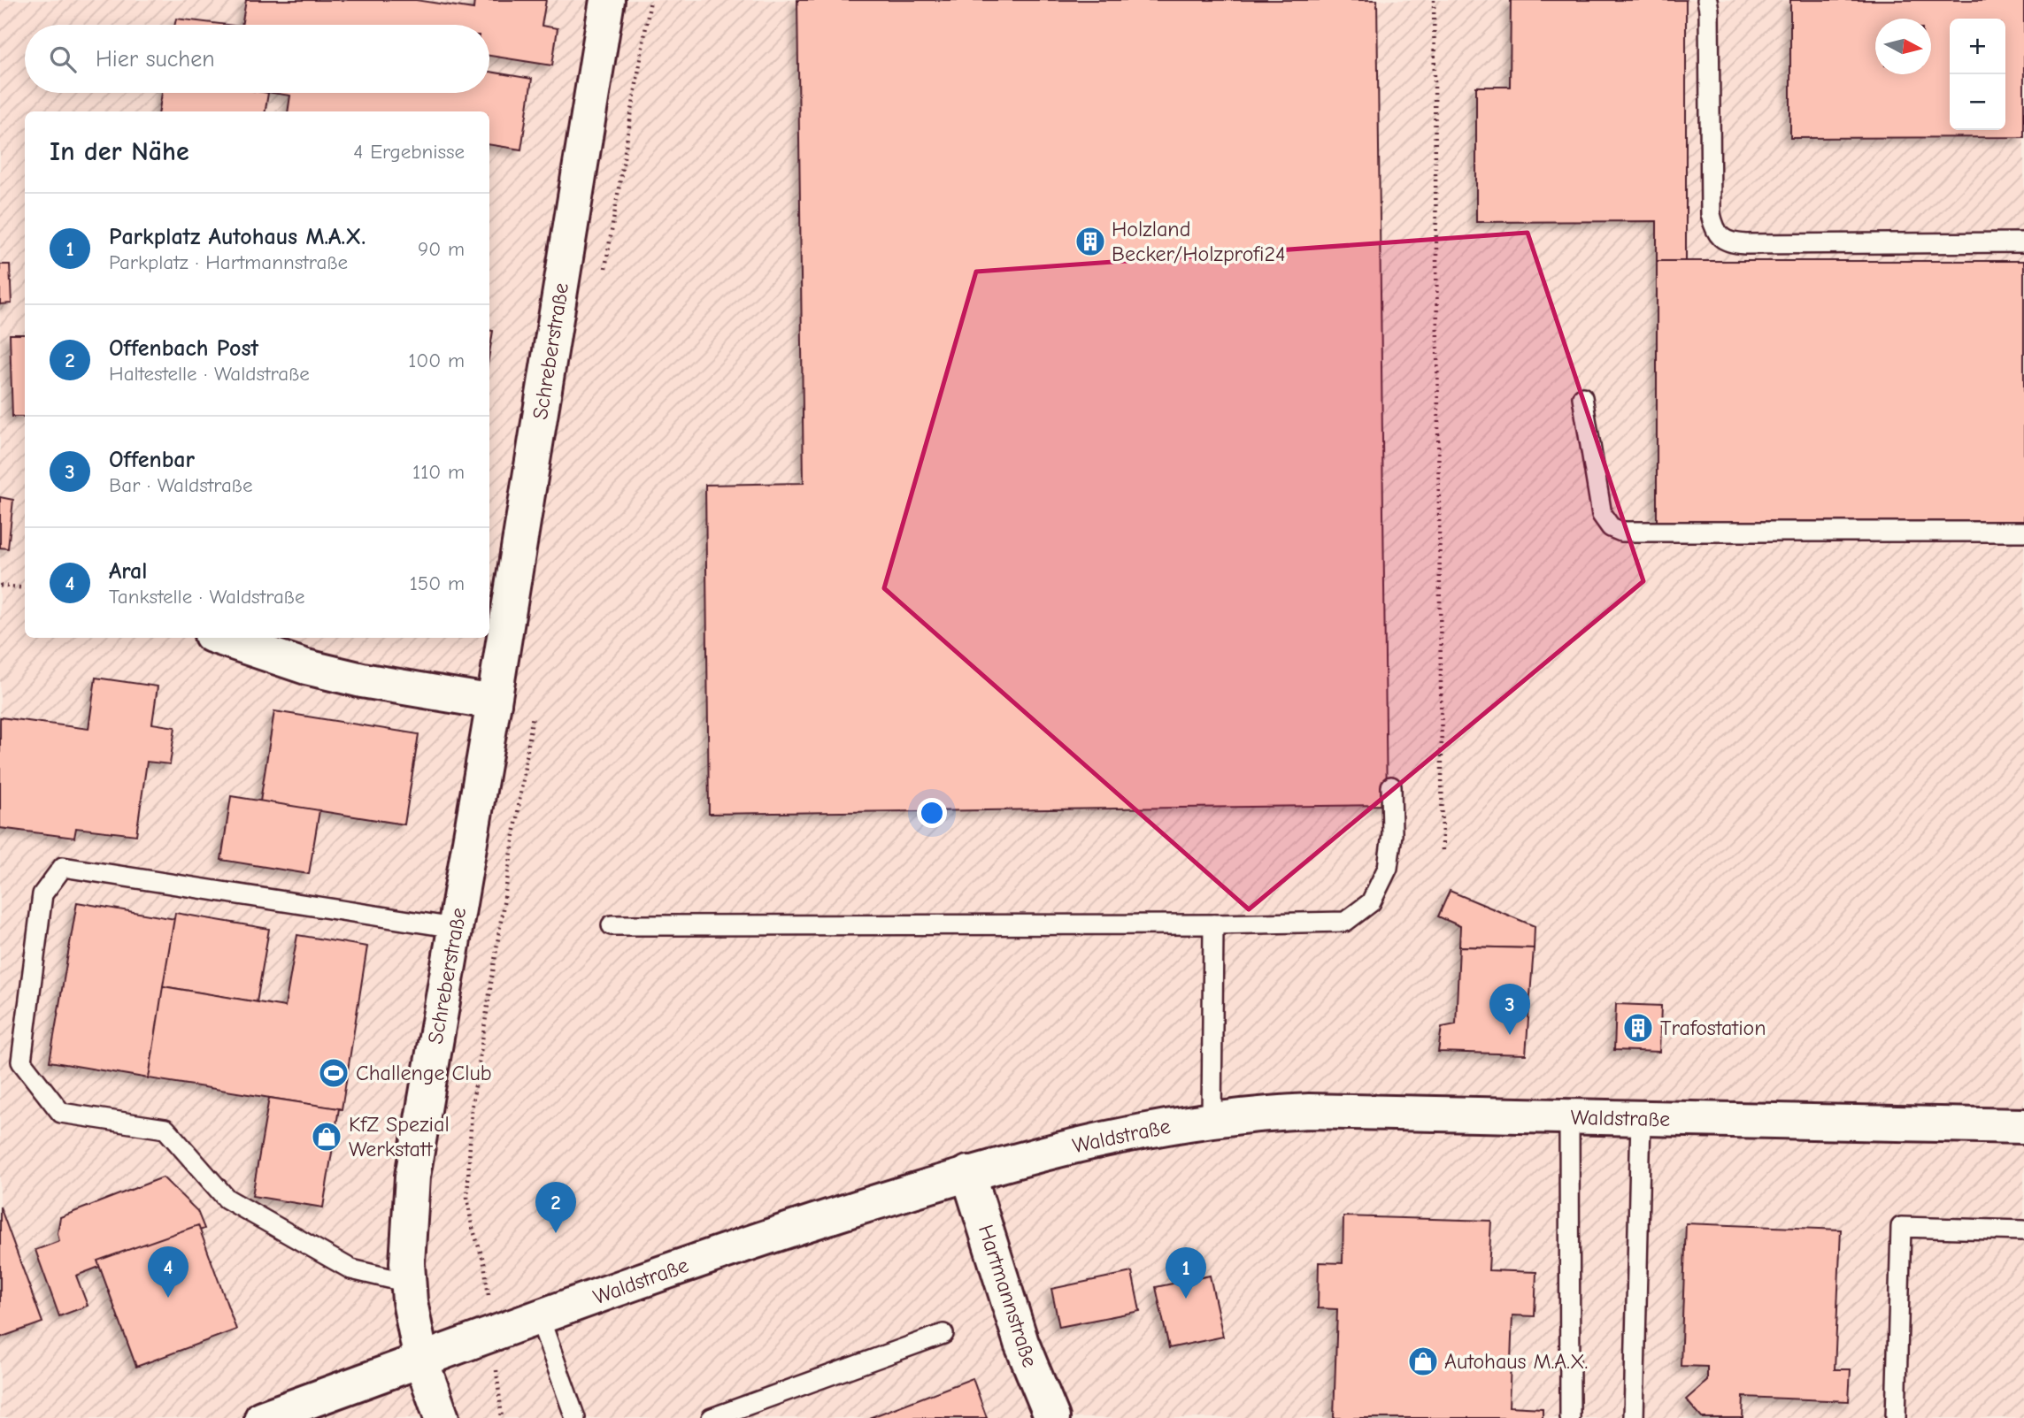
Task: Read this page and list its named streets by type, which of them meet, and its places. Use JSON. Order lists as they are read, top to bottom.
{
  "streets": {
    "street": ["Schreberstraße", "Waldstraße", "Hartmannstraße"]
  },
  "crossings": [
    ["Schreberstraße", "Waldstraße"],
    ["Waldstraße", "Hartmannstraße"]
  ],
  "places": {
    "building": ["Holzland Becker/Holzprofi24", "Trafostation"],
    "sports": ["Challenge Club"],
    "shop": ["KfZ Spezial Werkstatt", "Autohaus M.A.X."]
  },
  "north": "right",
  "page": {
    "map_buttons": ["+", "−"],
    "search": "Hier suchen",
    "heading": ["In der Nähe", "4 Ergebnisse"],
    "list": [
      {
        "mark": "1",
        "name": "Parkplatz Autohaus M.A.X.",
        "note": "Parkplatz · Hartmannstraße",
        "value": "90 m"
      },
      {
        "mark": "2",
        "name": "Offenbach Post",
        "note": "Haltestelle · Waldstraße",
        "value": "100 m"
      },
      {
        "mark": "3",
        "name": "Offenbar",
        "note": "Bar · Waldstraße",
        "value": "110 m"
      },
      {
        "mark": "4",
        "name": "Aral",
        "note": "Tankstelle · Waldstraße",
        "value": "150 m"
      }
    ],
    "pins": [
      "3",
      "2",
      "4",
      "1"
    ]
  }
}
